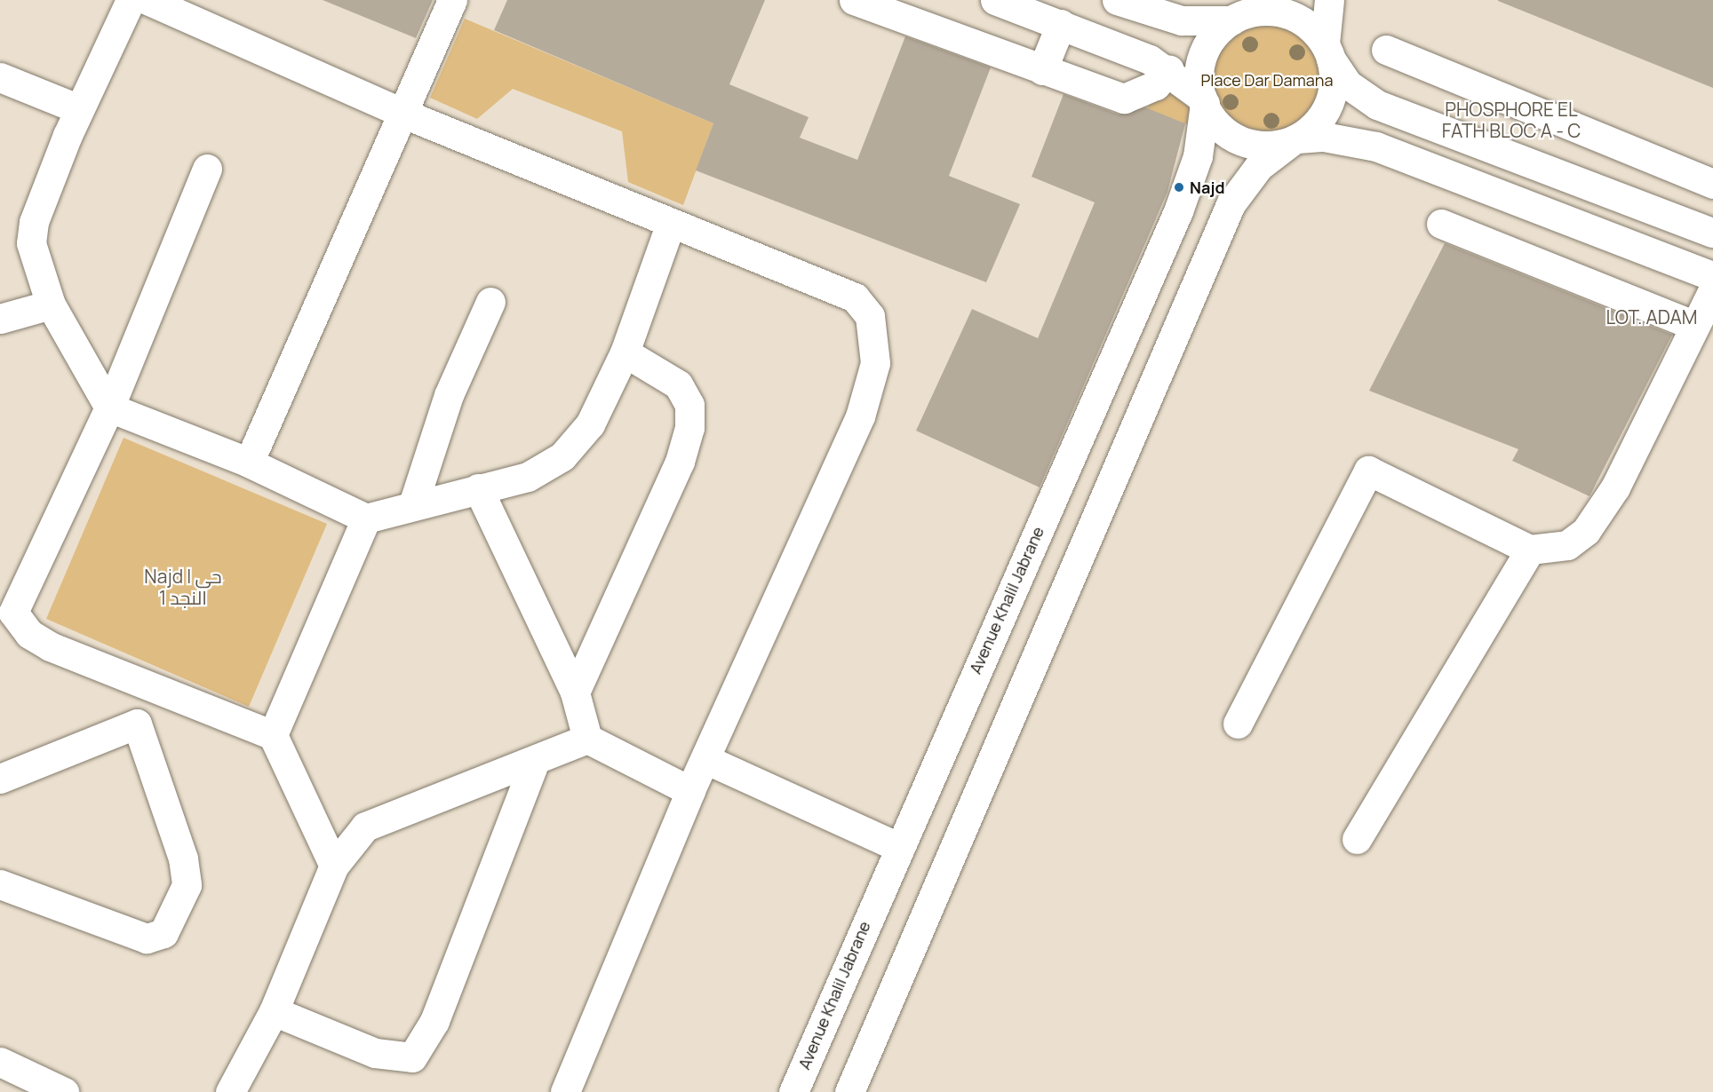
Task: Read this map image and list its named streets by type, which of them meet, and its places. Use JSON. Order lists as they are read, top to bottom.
{
  "streets": {
    "street": ["Avenue Khalil Jabrane"]
  },
  "districts": ["PHOSPHORE EL FATH BLOC A - C", "LOT. ADAM", "Najd I حي النجد 1"],
  "parks": ["Place Dar Damana"],
  "places": ["Najd"]
}
